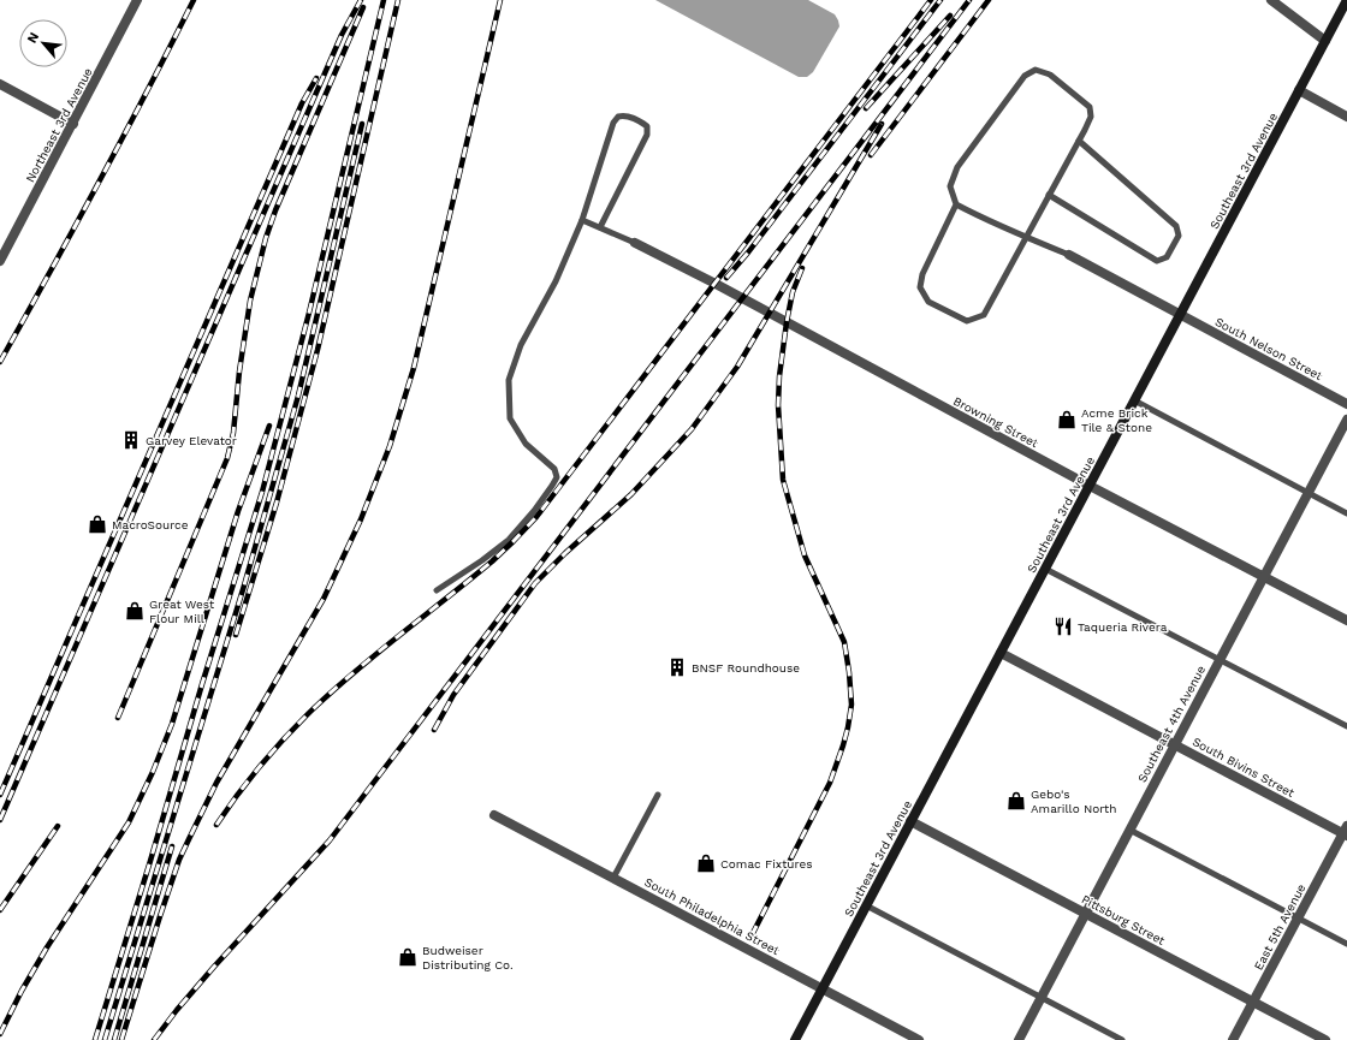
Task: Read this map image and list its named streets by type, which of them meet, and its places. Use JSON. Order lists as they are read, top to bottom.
{
  "streets": {
    "main road": ["Southeast 3rd Avenue"],
    "street": [
      "Northeast 3rd Avenue",
      "South Nelson Street",
      "Browning Street",
      "Southeast 4th Avenue",
      "South Bivins Street",
      "South Philadelphia Street",
      "Pittsburg Street",
      "East 5th Avenue"
    ]
  },
  "crossings": [
    ["Southeast 3rd Avenue", "South Nelson Street"],
    ["Southeast 3rd Avenue", "Browning Street"],
    ["Southeast 3rd Avenue", "South Bivins Street"],
    ["Southeast 3rd Avenue", "South Philadelphia Street"],
    ["Southeast 3rd Avenue", "Pittsburg Street"],
    ["Browning Street", "Southeast 4th Avenue"],
    ["Southeast 4th Avenue", "South Bivins Street"],
    ["Southeast 4th Avenue", "Pittsburg Street"],
    ["South Bivins Street", "East 5th Avenue"],
    ["Pittsburg Street", "East 5th Avenue"]
  ],
  "places": {
    "shop": [
      "Acme Brick Tile & Stone",
      "MacroSource",
      "Great West Flour Mill",
      "Gebo's Amarillo North",
      "Comac Fixtures",
      "Budweiser Distributing Co."
    ],
    "building": ["Garvey Elevator", "BNSF Roundhouse"],
    "restaurant": ["Taqueria Rivera"]
  },
  "north": "top left"
}
